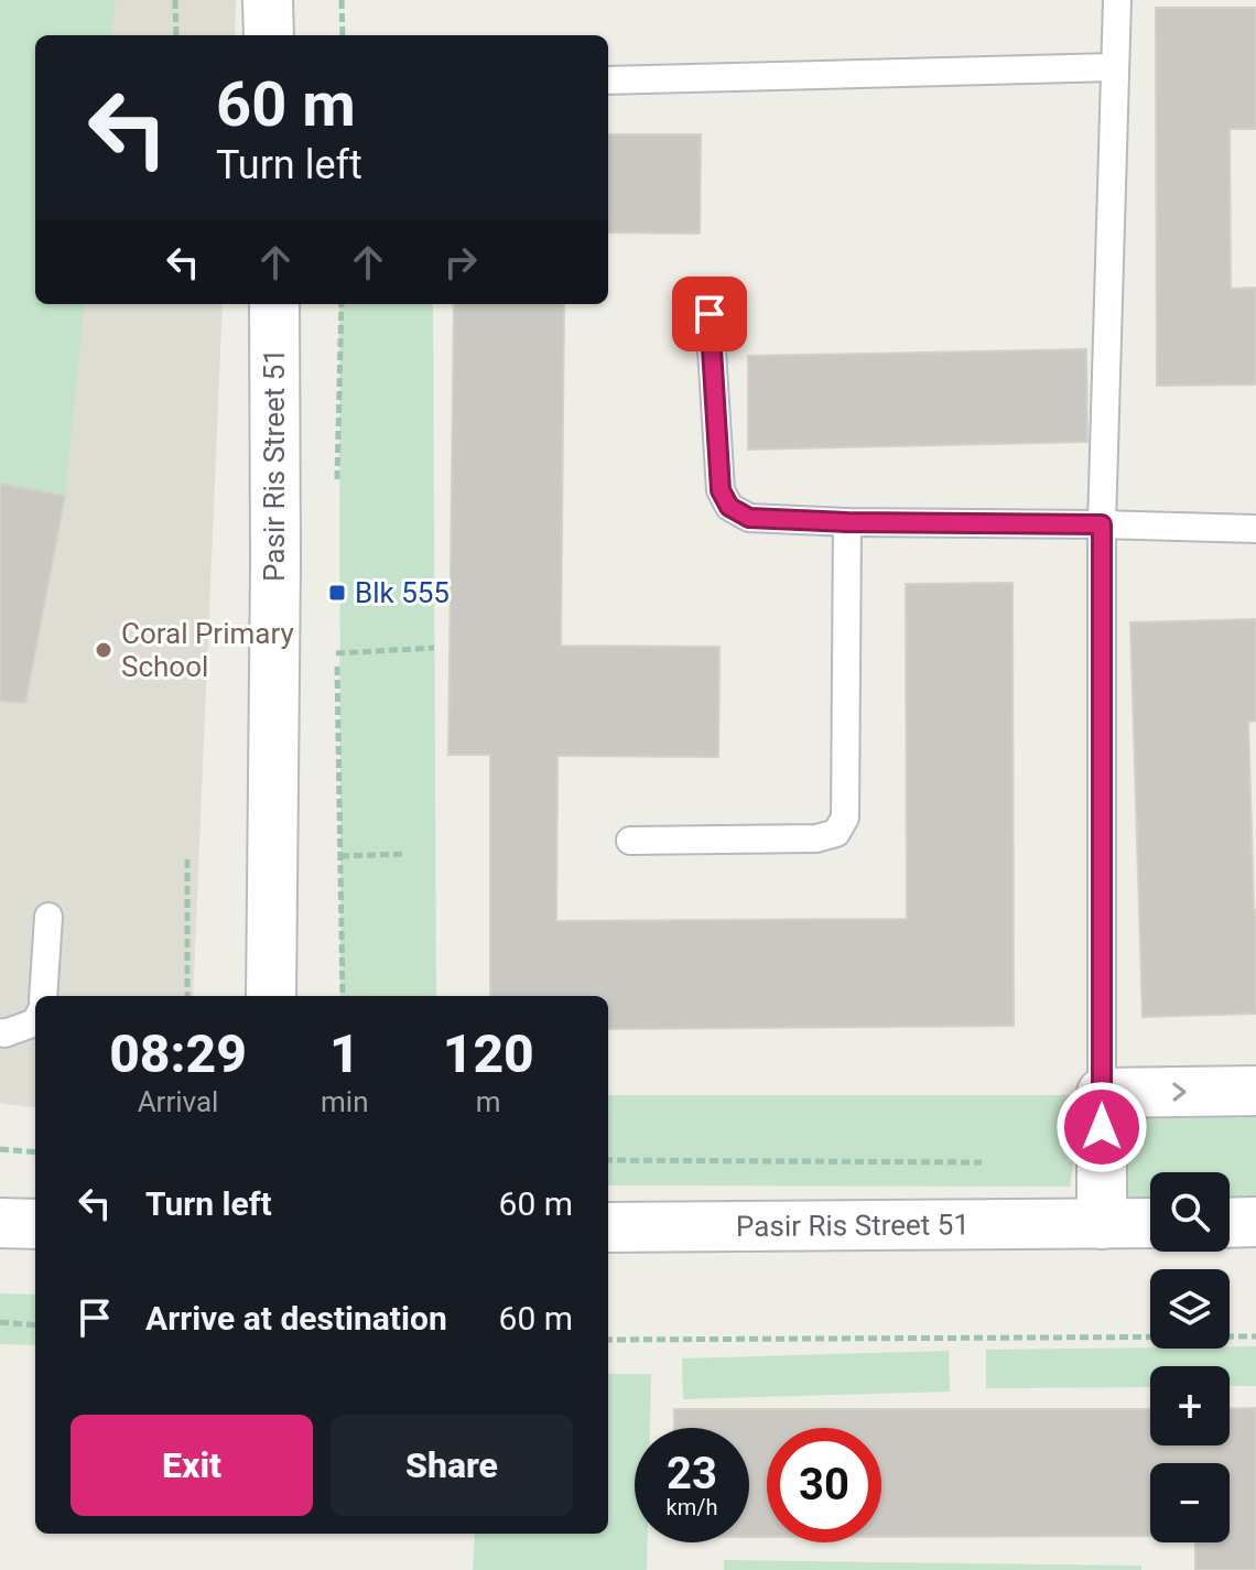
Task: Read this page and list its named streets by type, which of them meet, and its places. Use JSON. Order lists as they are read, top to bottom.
{
  "streets": {
    "street": ["Pasir Ris Street 51"]
  },
  "places": {
    "transit": ["Blk 555"],
    "other": ["Coral Primary School"]
  },
  "page": {
    "turn": ["60 m", "Turn left"],
    "eta": [
      "08:29",
      "Arrival",
      "1",
      "min",
      "120",
      "m"
    ],
    "list": [
      {
        "name": "Turn left",
        "value": "60 m"
      },
      {
        "name": "Arrive at destination",
        "value": "60 m"
      }
    ],
    "map_buttons": ["+", "−"],
    "buttons": ["Exit", "Share"],
    "speed": "23 km/h",
    "limit": "30"
  }
}
